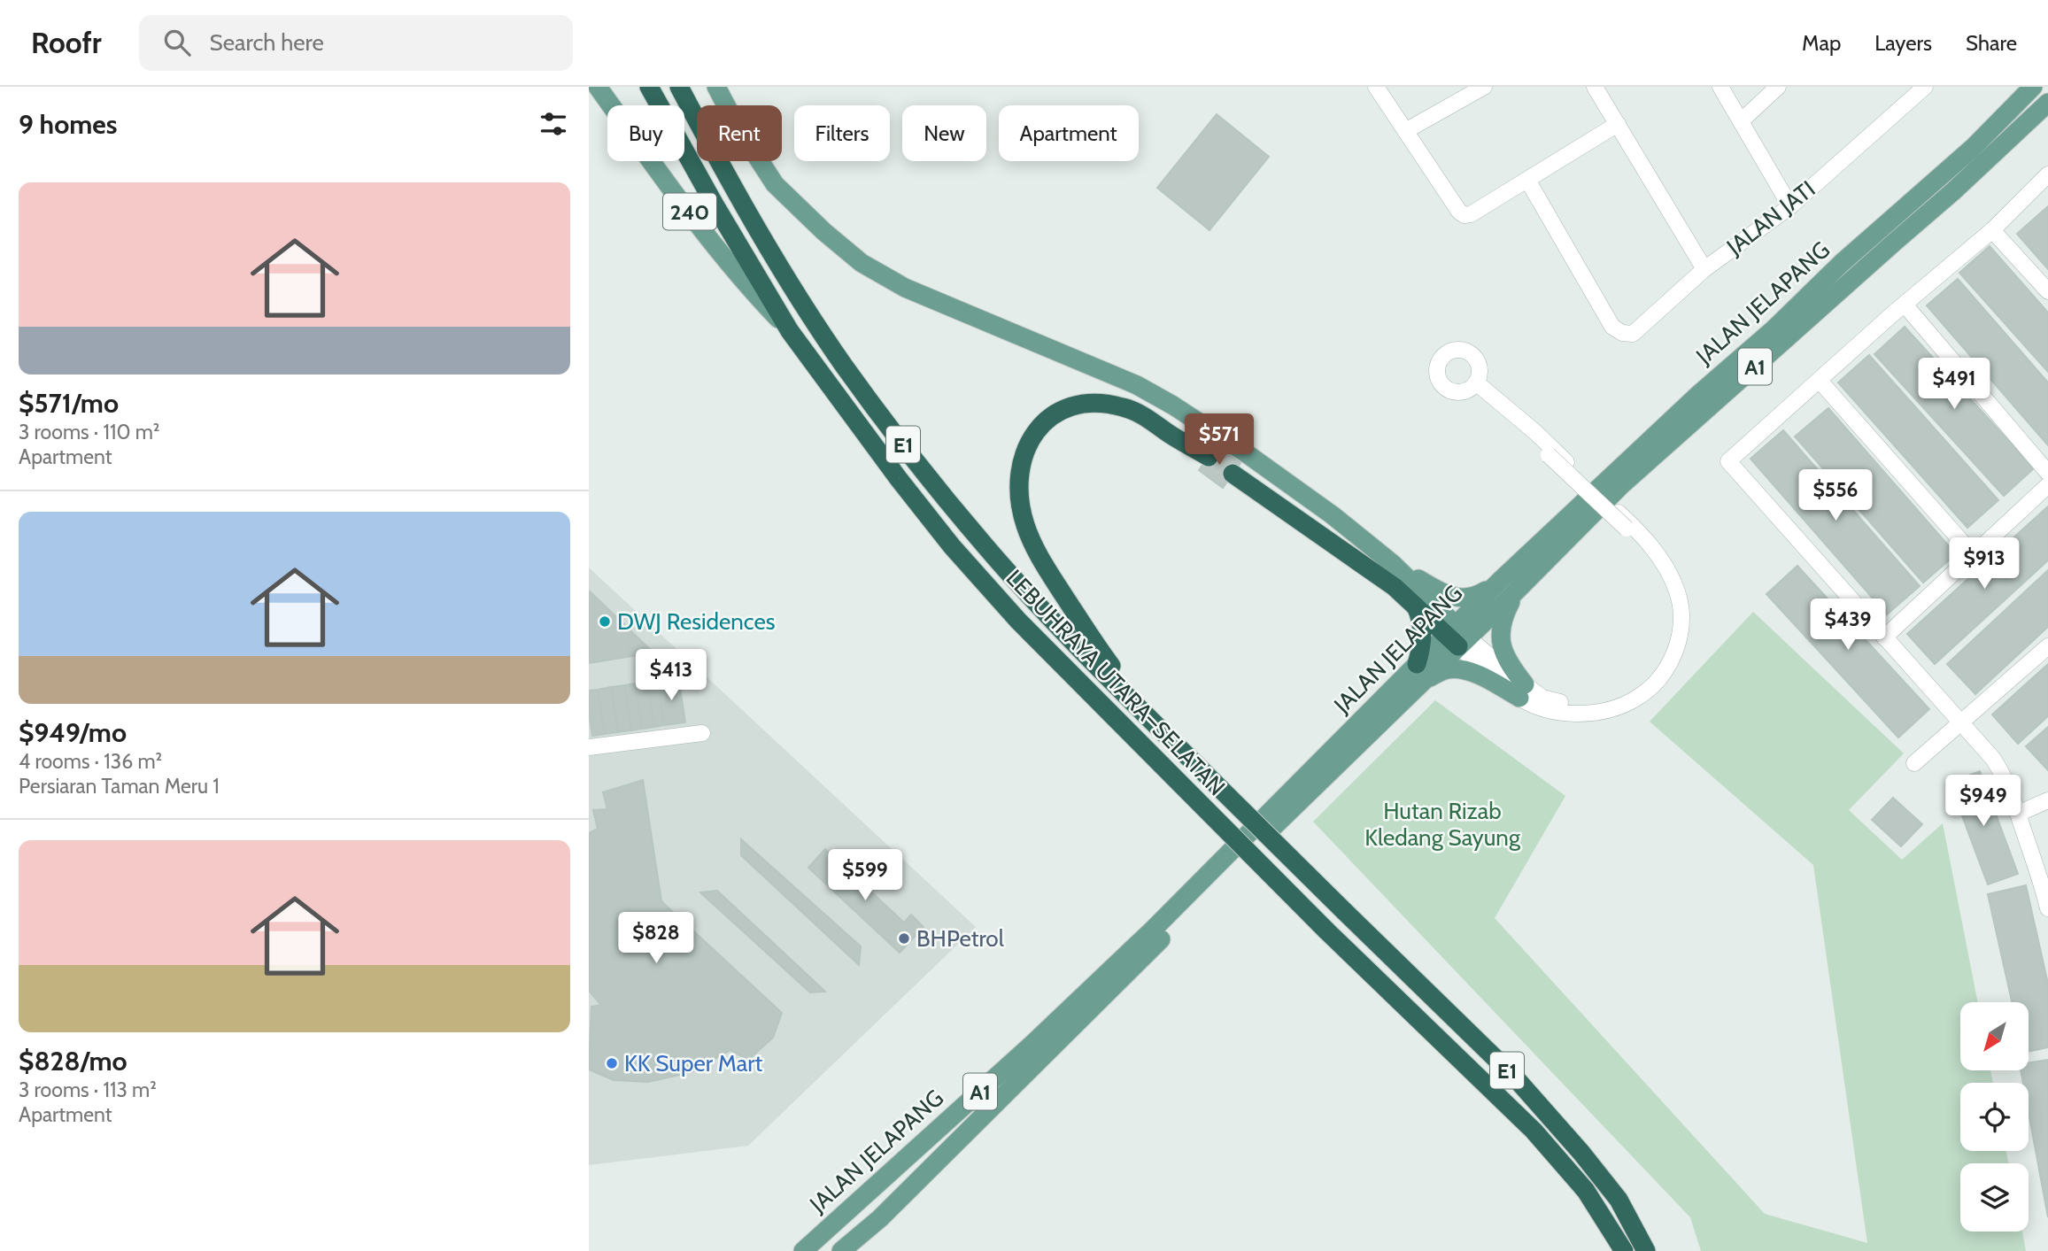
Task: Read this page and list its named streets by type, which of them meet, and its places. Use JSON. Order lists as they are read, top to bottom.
{
  "streets": {
    "highway": ["E1", "LEBUHRAYA UTARA–SELATAN"],
    "main road": ["240", "JALAN JELAPANG", "A1"],
    "street": ["JALAN JATI"]
  },
  "crossings": [
    ["240", "LEBUHRAYA UTARA–SELATAN"]
  ],
  "parks": ["Hutan Rizab Kledang Sayung"],
  "places": ["DWJ Residences", "BHPetrol", "KK Super Mart"],
  "north": "bottom left",
  "page": {
    "header": "Roofr",
    "search": "Search here",
    "nav": ["Map", "Layers", "Share"],
    "heading": "9 homes",
    "chip": [
      "Buy",
      "Rent",
      "Filters",
      "New",
      "Apartment"
    ],
    "list": [
      {
        "name": "$571/mo",
        "note": "3 rooms · 110 m² · Apartment"
      },
      {
        "name": "$949/mo",
        "note": "4 rooms · 136 m² · Persiaran Taman Meru 1"
      },
      {
        "name": "$828/mo",
        "note": "3 rooms · 113 m² · Apartment"
      }
    ],
    "price": [
      "$491",
      "$571",
      "$556",
      "$913",
      "$439",
      "$413",
      "$949",
      "$599",
      "$828"
    ]
  }
}
